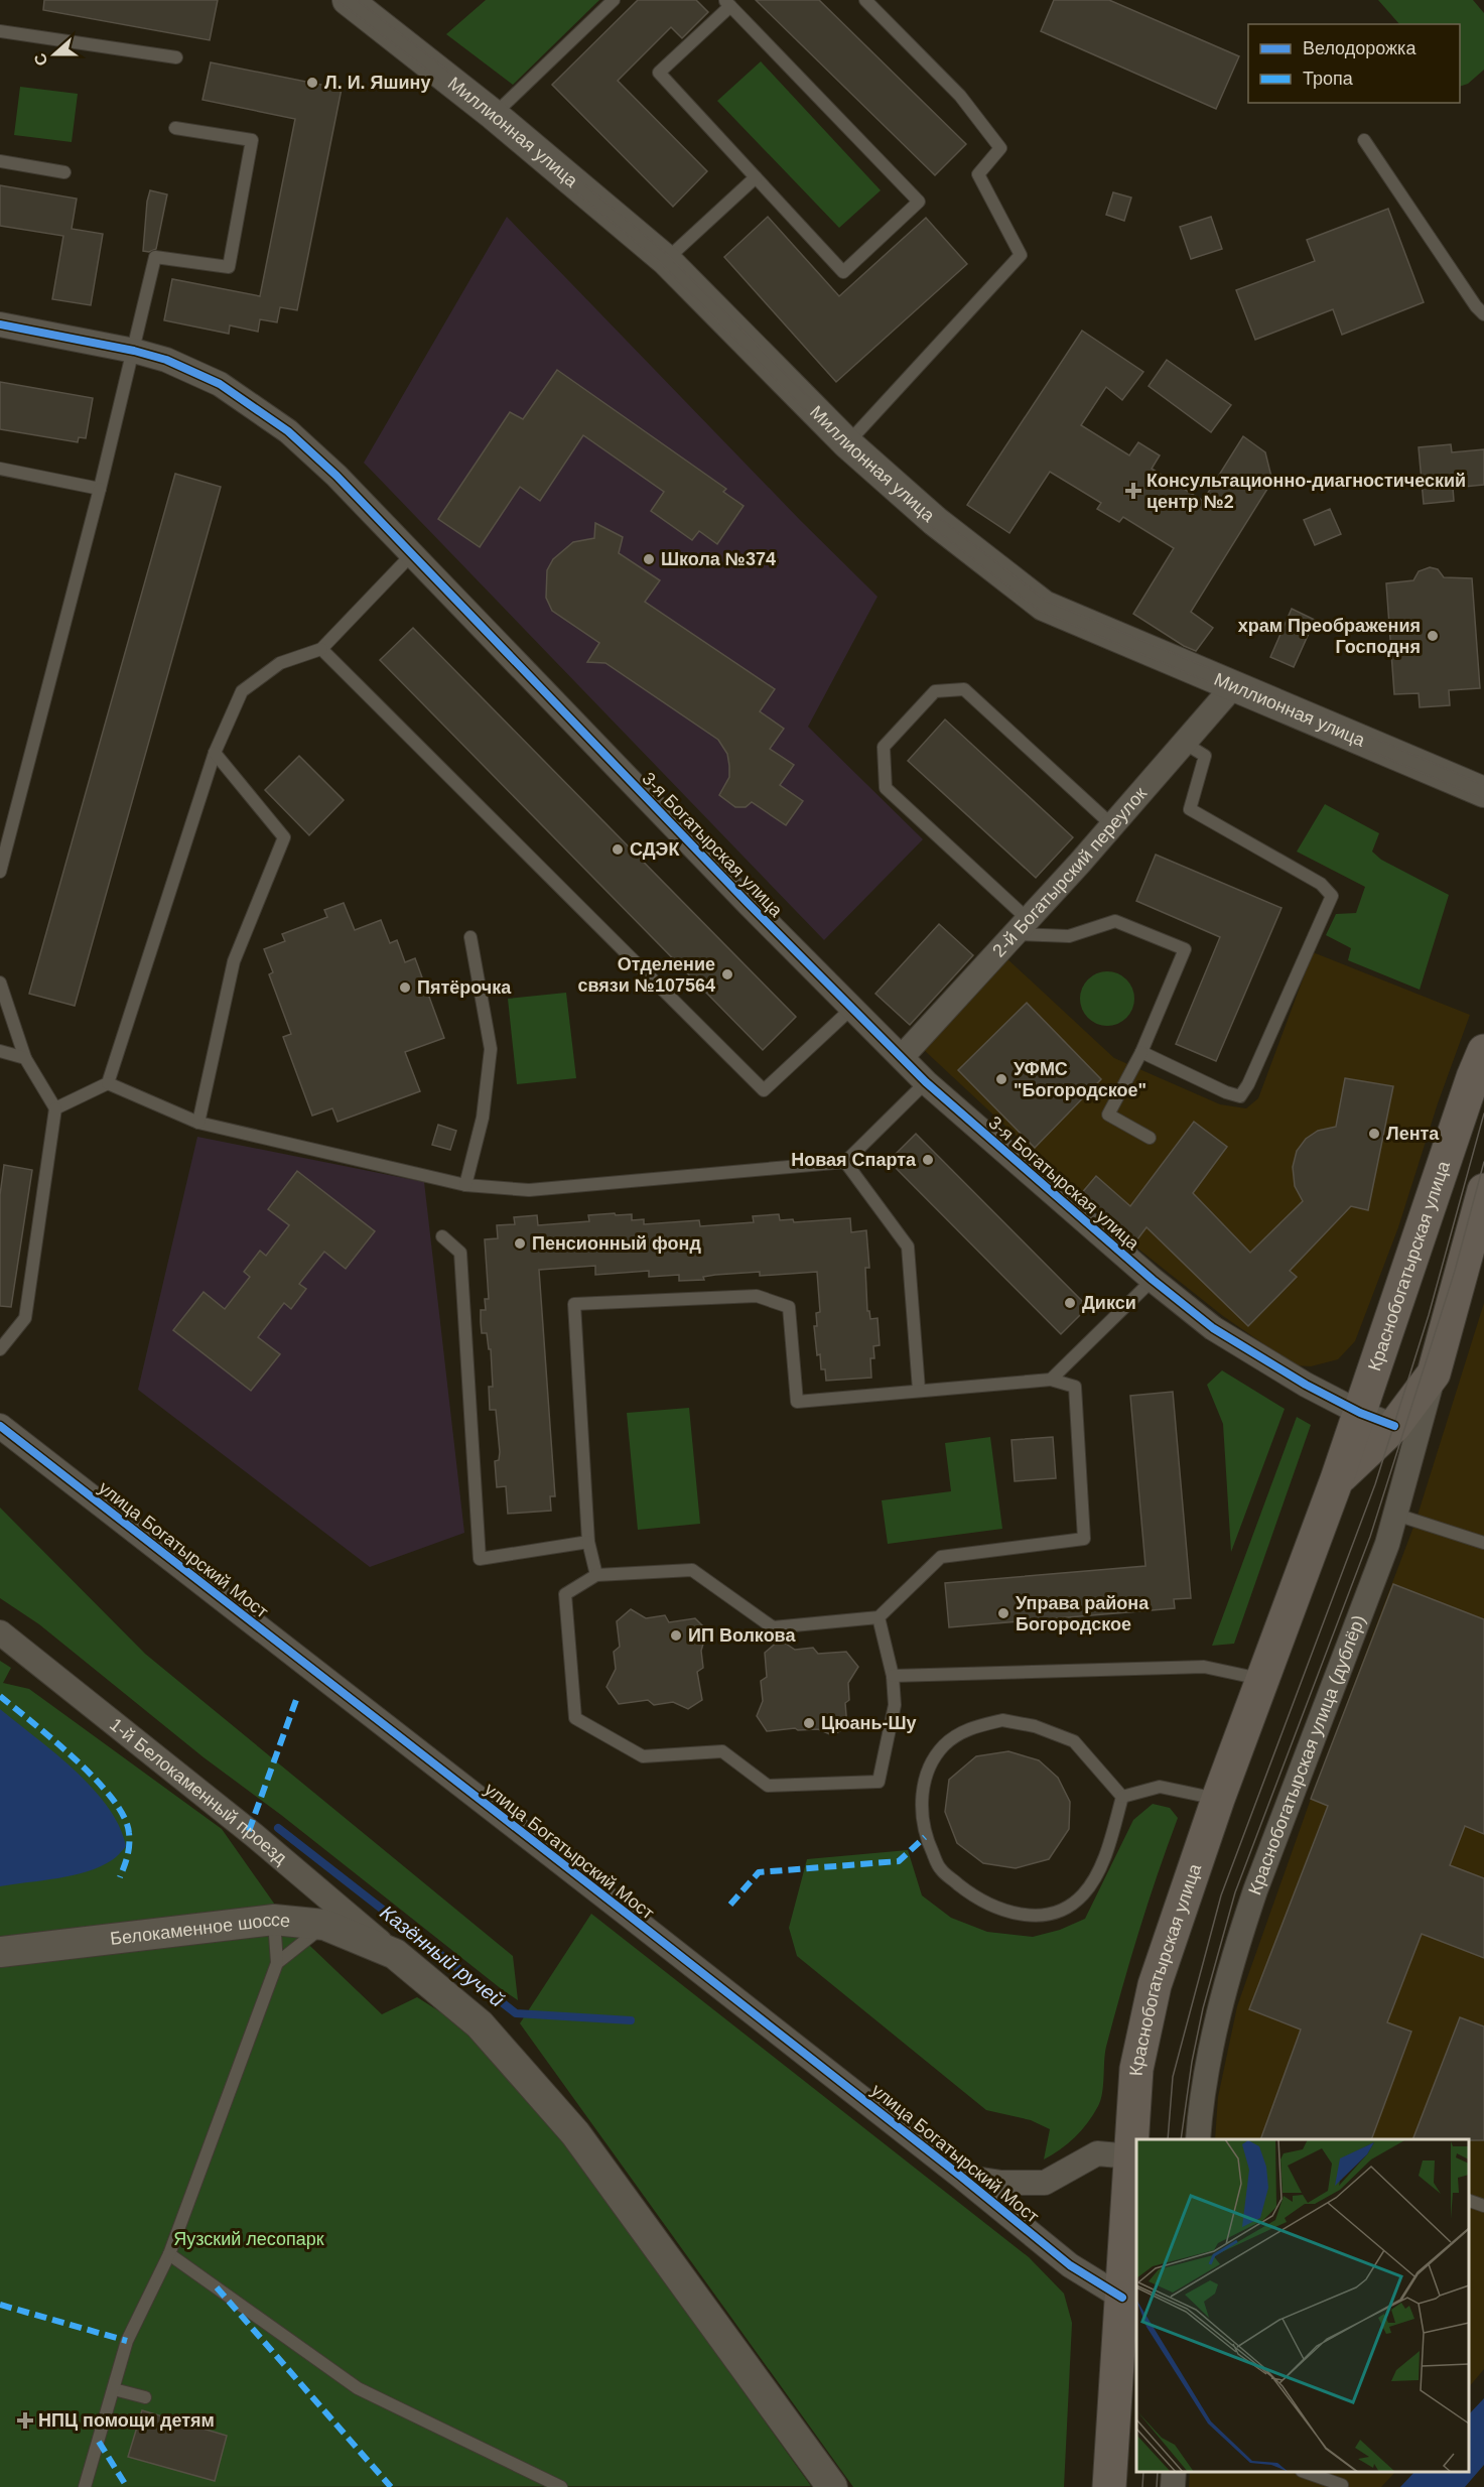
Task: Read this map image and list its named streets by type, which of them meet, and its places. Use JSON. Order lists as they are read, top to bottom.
{
  "streets": {
    "main road": ["Краснобогатырская улица"],
    "street": [
      "Миллионная улица",
      "3-я Богатырская улица",
      "2-й Богатырский переулок",
      "улица Богатырский Мост",
      "Краснобогатырская улица (дублёр)",
      "1-й Белокаменный проезд",
      "Белокаменное шоссе"
    ]
  },
  "crossings": [
    ["Миллионная улица", "2-й Богатырский переулок"],
    ["3-я Богатырская улица", "2-й Богатырский переулок"],
    ["3-я Богатырская улица", "Краснобогатырская улица"],
    ["Краснобогатырская улица", "улица Богатырский Мост"],
    ["Краснобогатырская улица", "Краснобогатырская улица (дублёр)"],
    ["1-й Белокаменный проезд", "Белокаменное шоссе"]
  ],
  "water": ["Казённый ручей"],
  "parks": ["Яузский лесопарк"],
  "places": {
    "other": [
      "Л. И. Яшину",
      "Школа №374",
      "храм Преображения Господня",
      "СДЭК",
      "Отделение связи №107564",
      "Пятёрочка",
      "УФМС \"Богородское\"",
      "Лента",
      "Новая Спарта",
      "Пенсионный фонд",
      "Дикси",
      "Управа района Богородское",
      "ИП Волкова",
      "Цюань-Шу"
    ],
    "health": ["Консультационно-диагностический центр №2", "НПЦ помощи детям"]
  },
  "legend": ["Велодорожка", "Тропа"],
  "north": "left"
}
